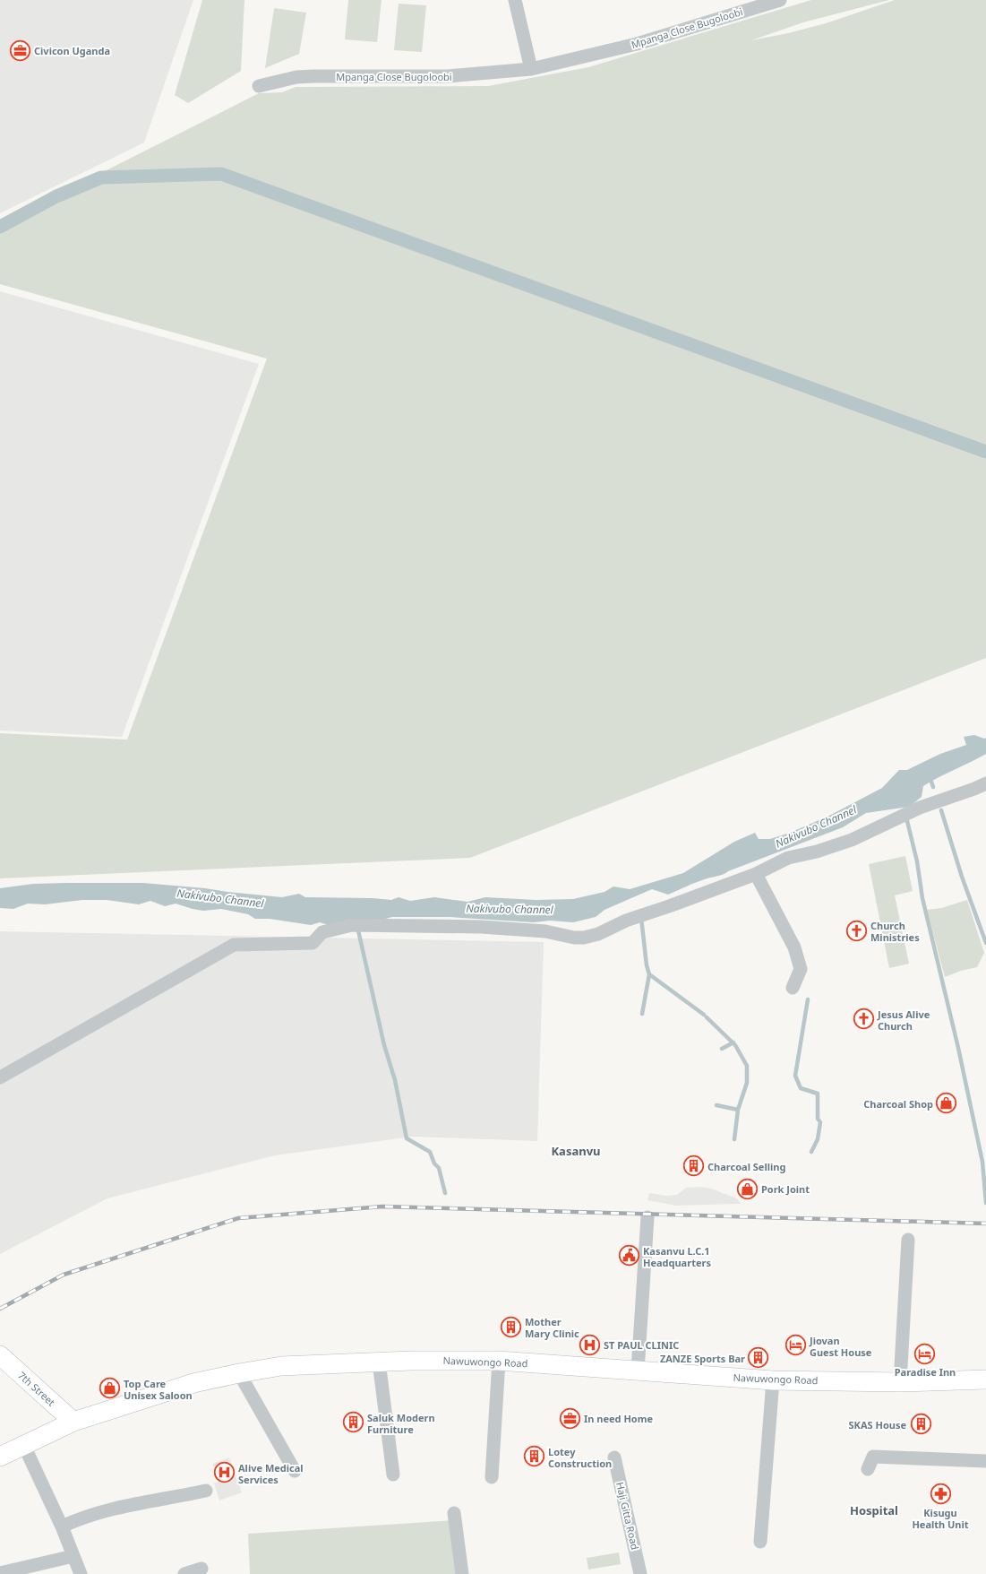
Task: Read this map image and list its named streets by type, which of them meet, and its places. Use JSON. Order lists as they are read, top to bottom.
{
  "streets": {
    "street": [
      "Mpanga Close Bugoloobi",
      "Nawuwongo Road",
      "7th Street",
      "Haji Gitta Road"
    ]
  },
  "crossings": [
    ["Nawuwongo Road", "7th Street"]
  ],
  "districts": ["Kasanvu", "Hospital"],
  "water": ["Nakivubo Channel"],
  "places": {
    "office": ["Civicon Uganda", "In need Home"],
    "church": ["Church Ministries", "Jesus Alive Church"],
    "shop": ["Charcoal Shop", "Pork Joint", "Top Care Unisex Saloon"],
    "building": [
      "Charcoal Selling",
      "Mother Mary Clinic",
      "ZANZE Sports Bar",
      "Saluk Modern Furniture",
      "SKAS House",
      "Lotey Construction"
    ],
    "public building": ["Kasanvu L.C.1 Headquarters"],
    "hospital": ["ST PAUL CLINIC", "Alive Medical Services"],
    "hotel": ["Jiovan Guest House", "Paradise Inn"],
    "pharmacy": ["Kisugu Health Unit"]
  }
}
